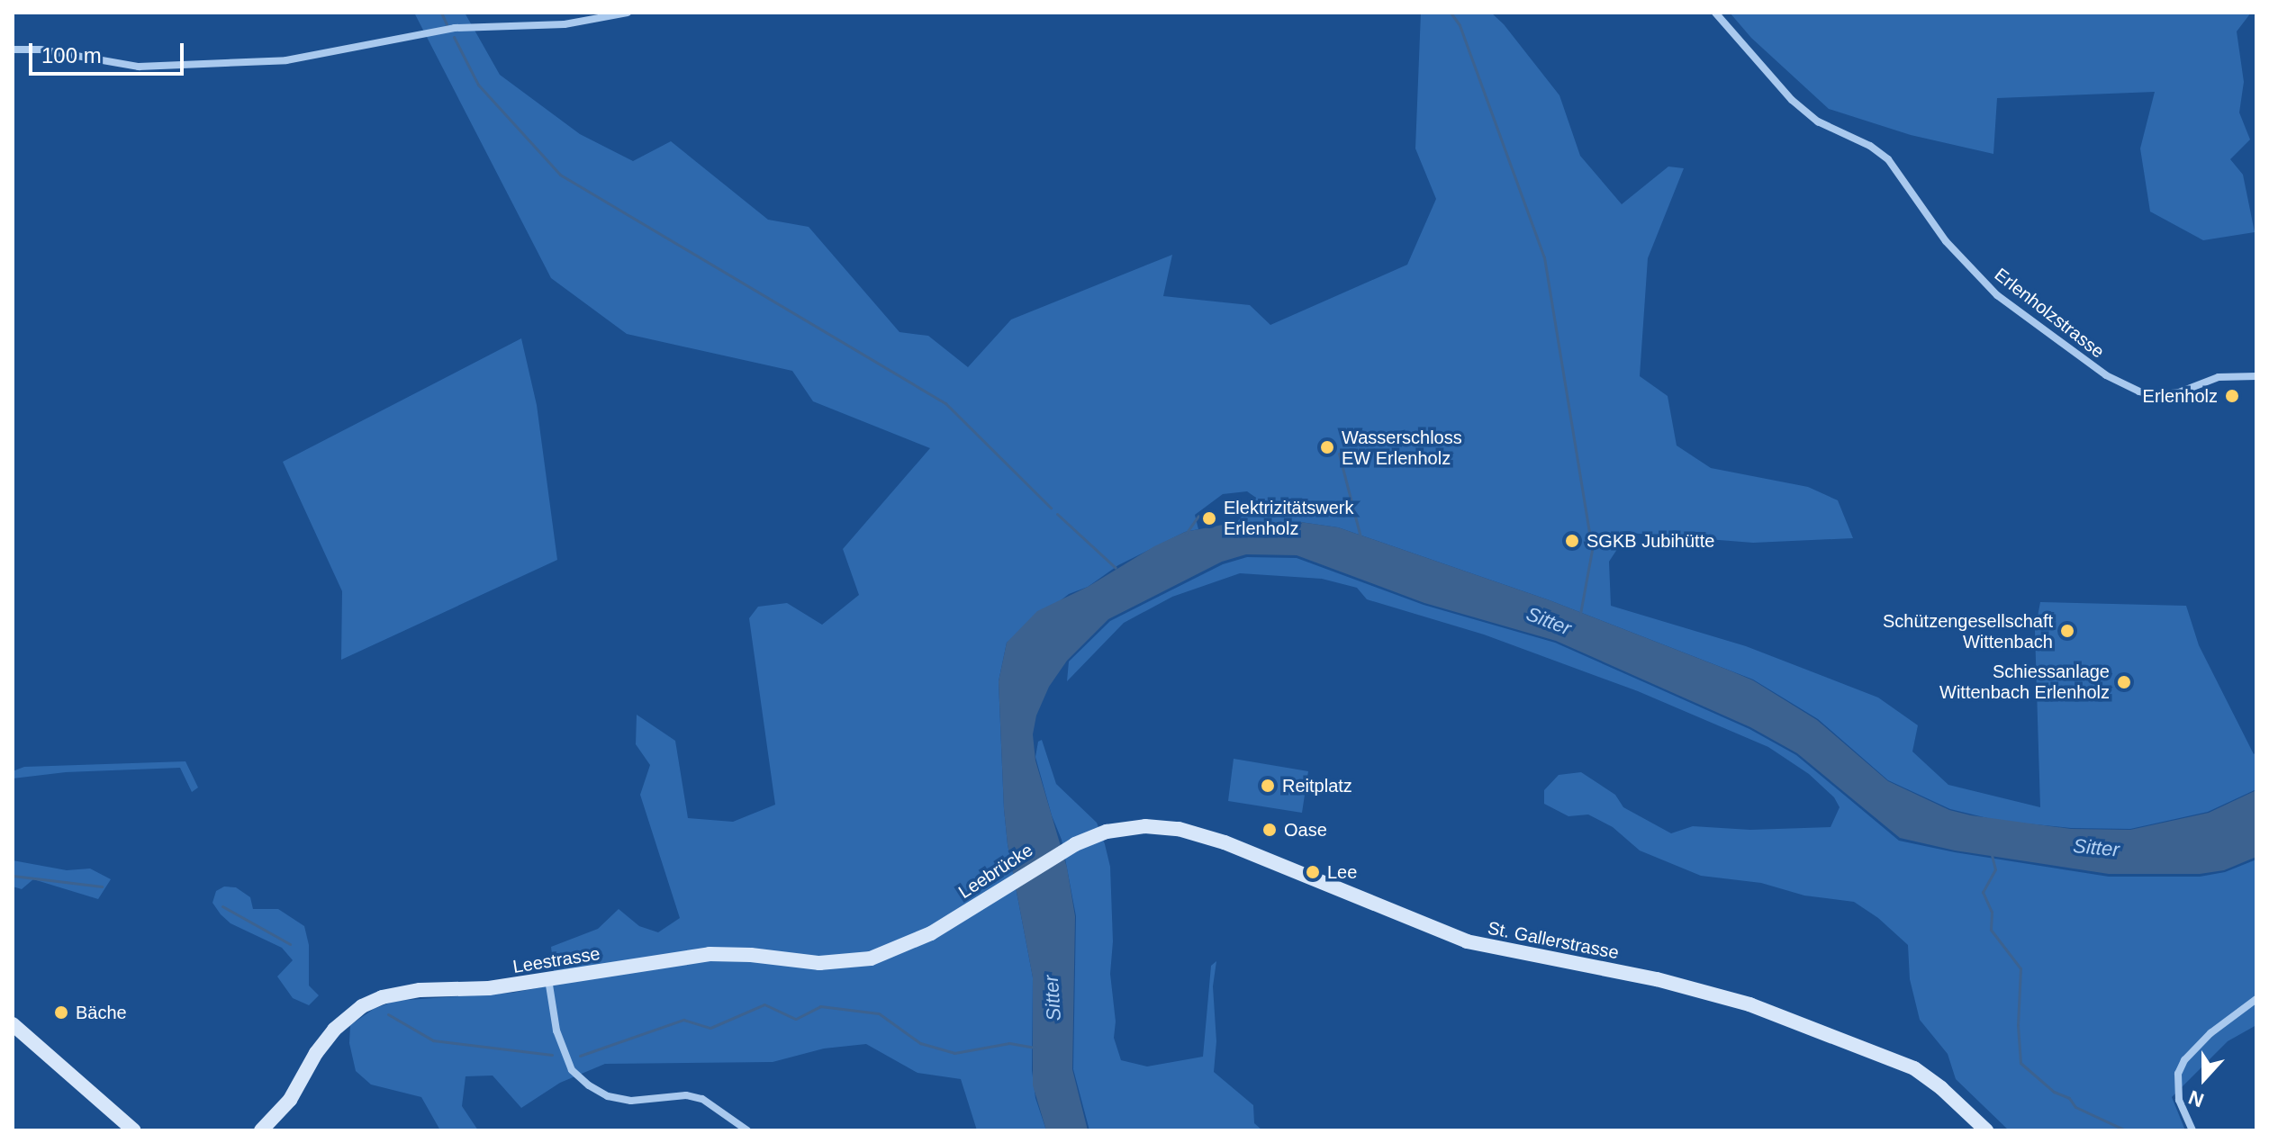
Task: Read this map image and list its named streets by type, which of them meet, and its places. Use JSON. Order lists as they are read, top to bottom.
{
  "streets": {
    "street": [
      "Erlenholzstrasse",
      "Leebrücke",
      "St. Gallerstrasse",
      "Leestrasse"
    ]
  },
  "crossings": [
    ["Leebrücke", "St. Gallerstrasse"],
    ["Leebrücke", "Leestrasse"]
  ],
  "water": ["Sitter"],
  "places": [
    "Erlenholz",
    "Wasserschloss EW Erlenholz",
    "Elektrizitätswerk Erlenholz",
    "SGKB Jubihütte",
    "Schützengesellschaft Wittenbach",
    "Schiessanlage Wittenbach Erlenholz",
    "Reitplatz",
    "Oase",
    "Lee",
    "Bäche"
  ],
  "scale_bar": "100 m",
  "north": "bottom"
}
